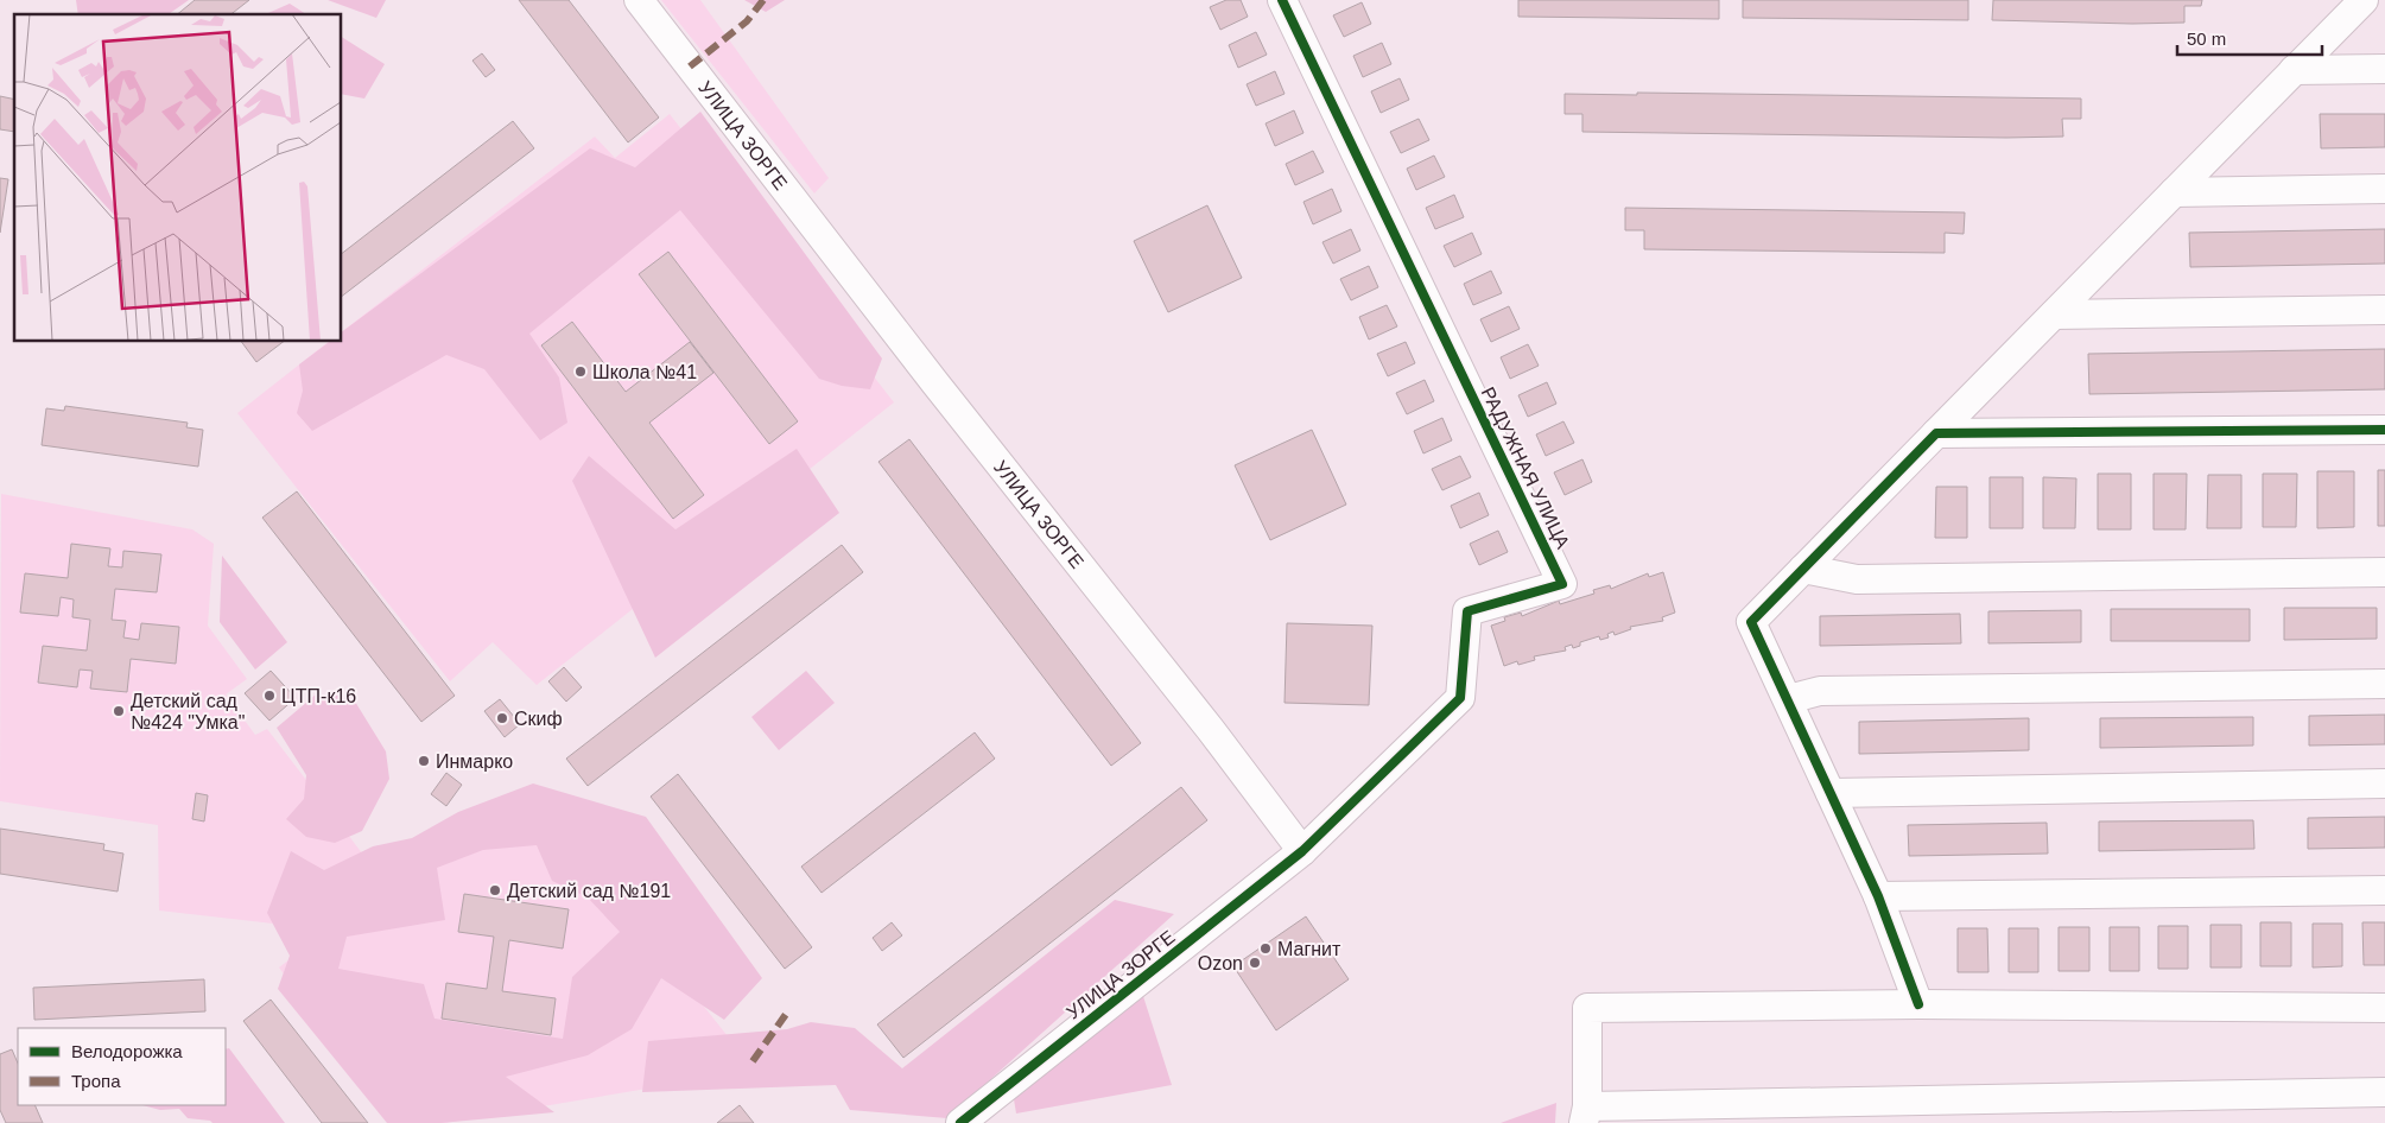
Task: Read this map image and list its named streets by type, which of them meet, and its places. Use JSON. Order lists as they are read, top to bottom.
{
  "streets": {
    "street": ["УЛИЦА ЗОРГЕ", "РАДУЖНАЯ УЛИЦА"]
  },
  "crossings": [
    ["УЛИЦА ЗОРГЕ", "РАДУЖНАЯ УЛИЦА"]
  ],
  "places": [
    "Школа №41",
    "ЦТП-к16",
    "Детский сад №424 \"Умка\"",
    "Скиф",
    "Инмарко",
    "Детский сад №191",
    "Магнит",
    "Ozon"
  ],
  "legend": ["Велодорожка", "Тропа"],
  "scale_bar": "50 m"
}
